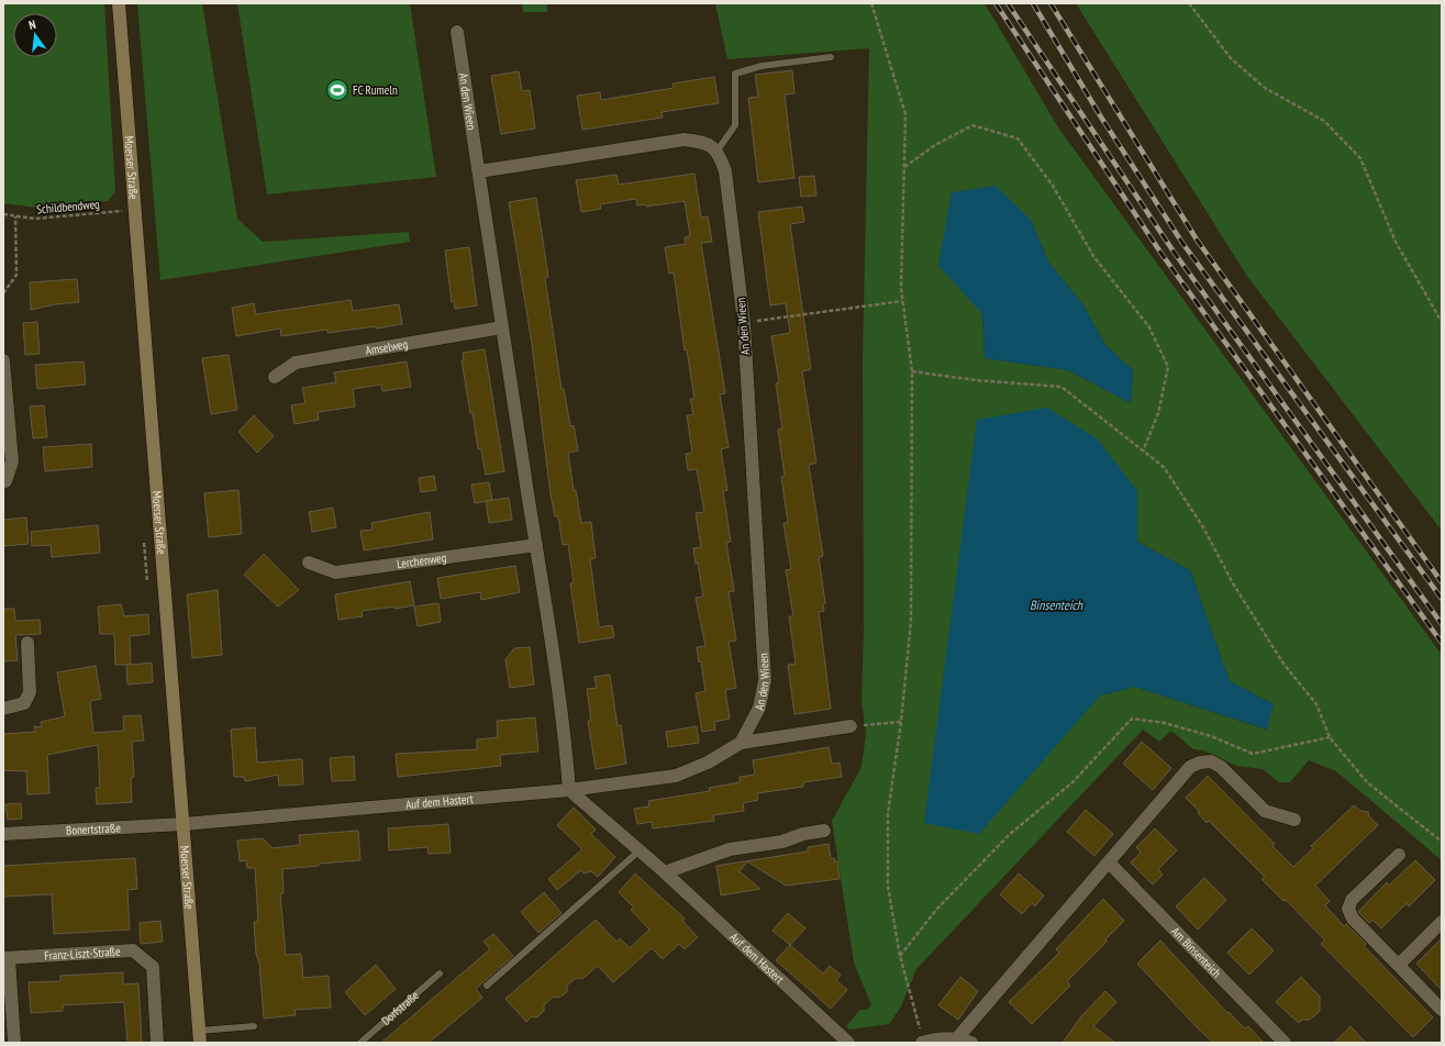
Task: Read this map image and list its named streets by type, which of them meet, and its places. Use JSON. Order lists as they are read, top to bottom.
{
  "streets": {
    "main road": ["Moerser Straße"],
    "street": [
      "An den Wieen",
      "Amselweg",
      "Lerchenweg",
      "Auf dem Hastert",
      "Bonertstraße",
      "Am Binsenteich",
      "Franz-Liszt-Straße"
    ],
    "lane": ["Dorfstraße"],
    "path": ["Schildbendweg"]
  },
  "crossings": [
    ["An den Wieen", "Amselweg"],
    ["An den Wieen", "Lerchenweg"],
    ["An den Wieen", "Auf dem Hastert"],
    ["Moerser Straße", "Schildbendweg"],
    ["Moerser Straße", "Auf dem Hastert"],
    ["Moerser Straße", "Bonertstraße"],
    ["Auf dem Hastert", "Bonertstraße"]
  ],
  "water": ["Binsenteich"],
  "places": {
    "sports": ["FC Rumeln"]
  },
  "north": "top"
}
